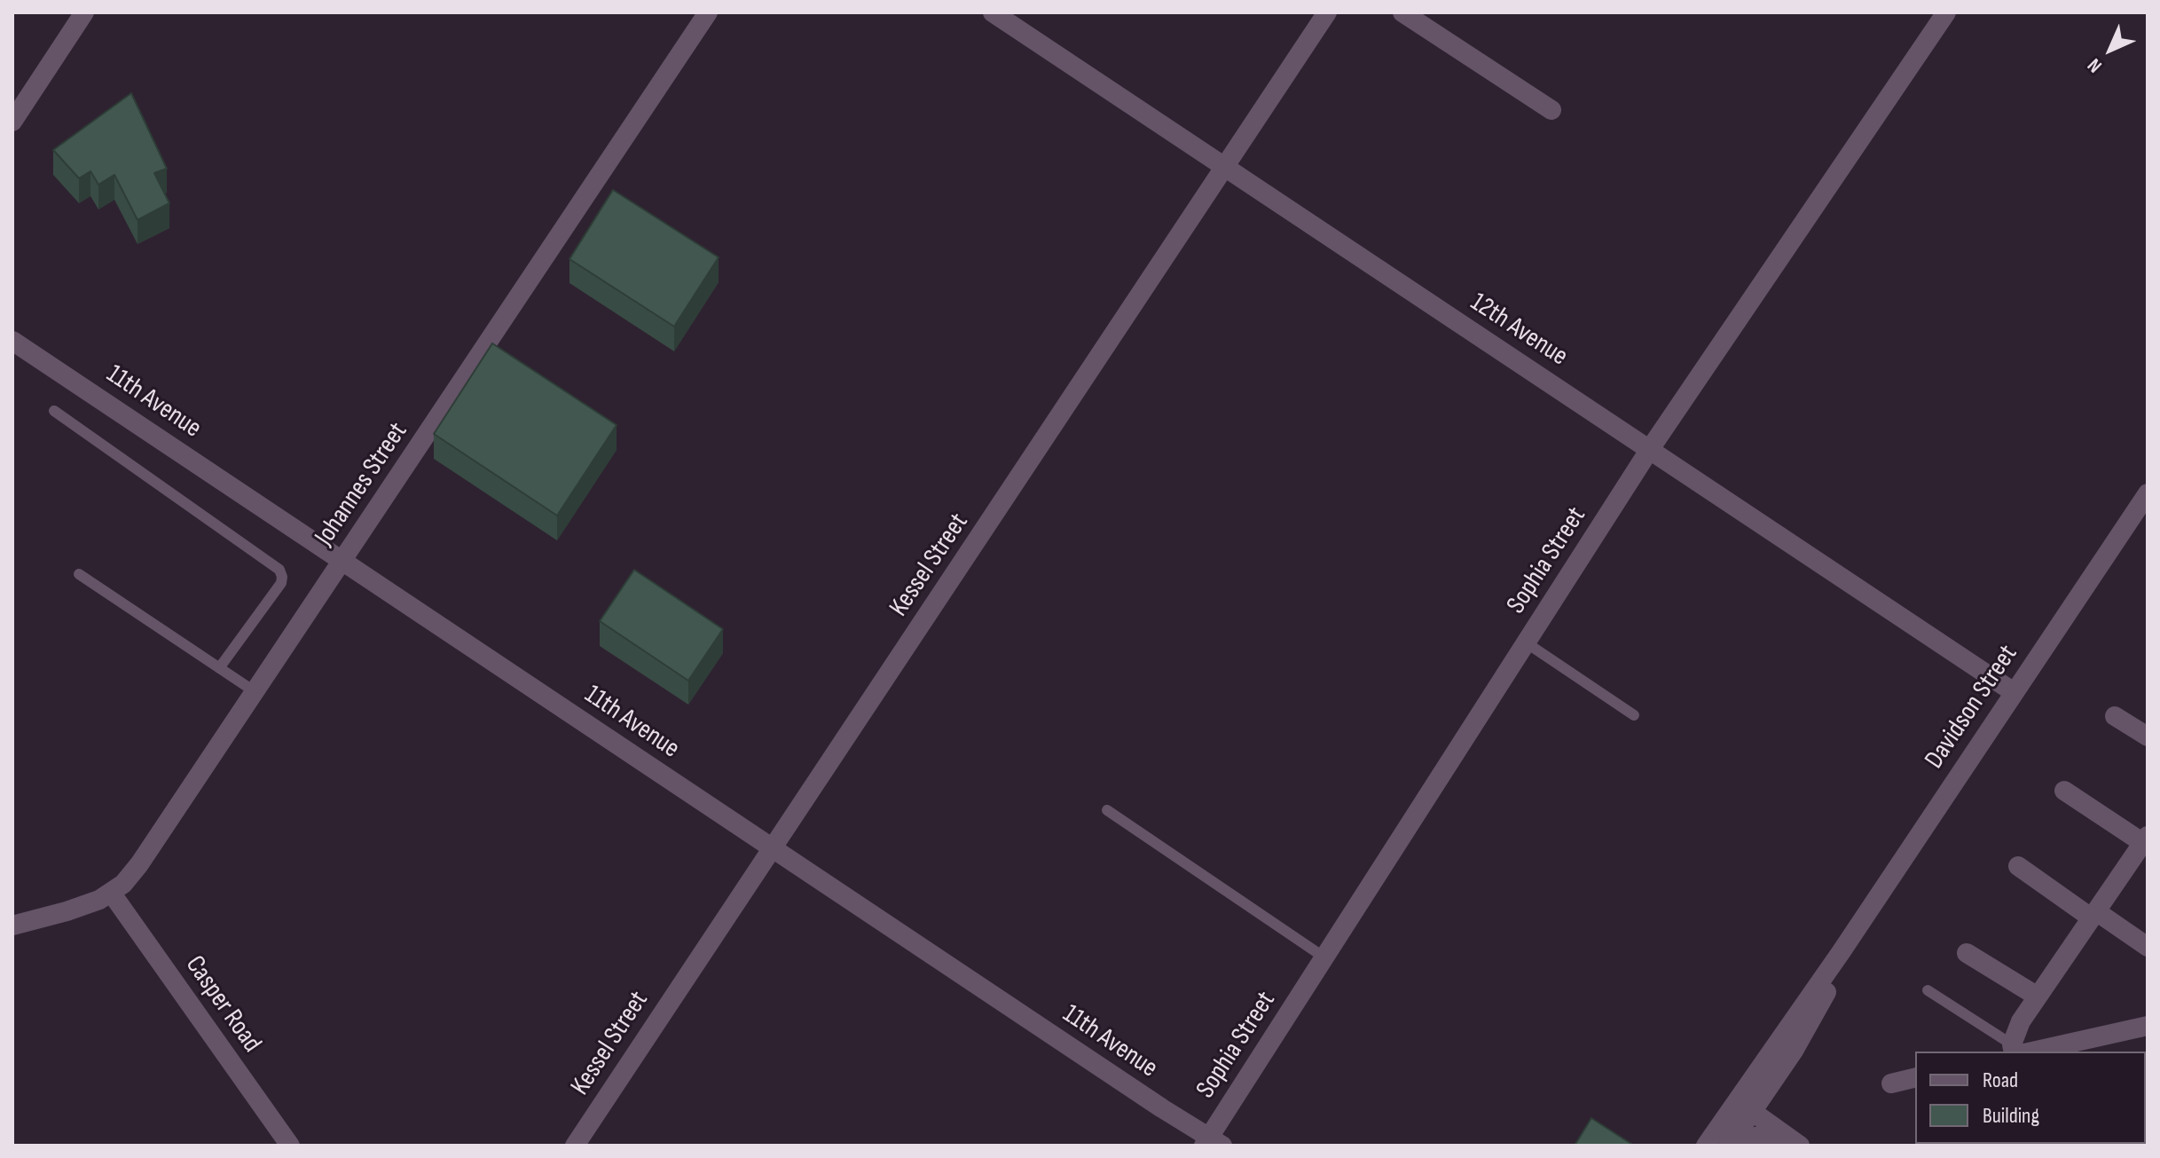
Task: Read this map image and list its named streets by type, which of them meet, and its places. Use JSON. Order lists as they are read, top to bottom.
{
  "streets": {
    "street": [
      "12th Avenue",
      "11th Avenue",
      "Johannes Street",
      "Sophia Street",
      "Kessel Street",
      "Davidson Street",
      "Casper Road"
    ]
  },
  "crossings": [
    ["12th Avenue", "Sophia Street"],
    ["12th Avenue", "Kessel Street"],
    ["12th Avenue", "Davidson Street"],
    ["11th Avenue", "Johannes Street"],
    ["11th Avenue", "Sophia Street"],
    ["11th Avenue", "Kessel Street"],
    ["Johannes Street", "Casper Road"]
  ],
  "legend": ["Road", "Building"],
  "north": "bottom left"
}
